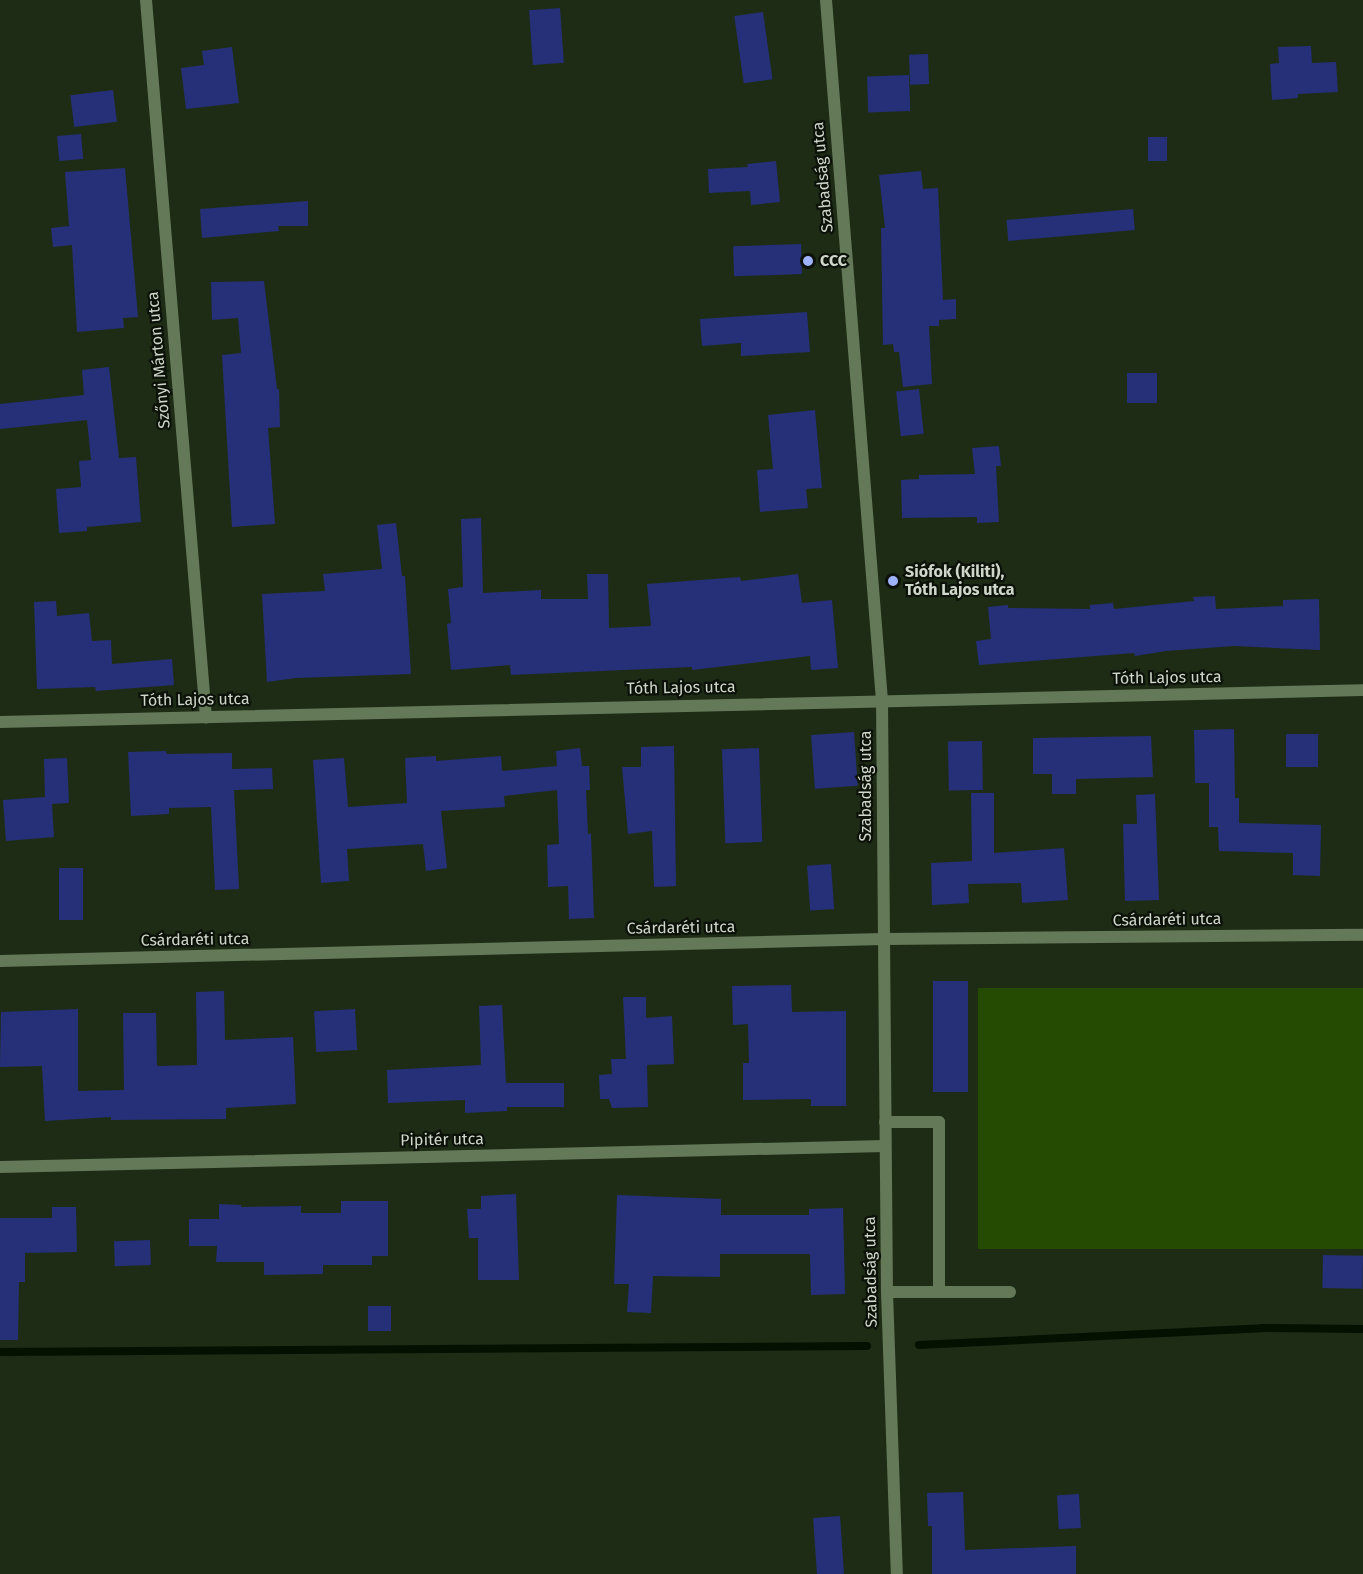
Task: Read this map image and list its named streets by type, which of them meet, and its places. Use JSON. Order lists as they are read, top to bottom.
{
  "streets": {
    "street": [
      "Szabadság utca",
      "Szőnyi Márton utca",
      "Tóth Lajos utca",
      "Csárdaréti utca",
      "Pipitér utca"
    ]
  },
  "crossings": [
    ["Szabadság utca", "Tóth Lajos utca"],
    ["Szabadság utca", "Csárdaréti utca"],
    ["Szabadság utca", "Pipitér utca"],
    ["Szőnyi Márton utca", "Tóth Lajos utca"]
  ],
  "places": ["CCC", "Siófok (Kiliti), Tóth Lajos utca"]
}
